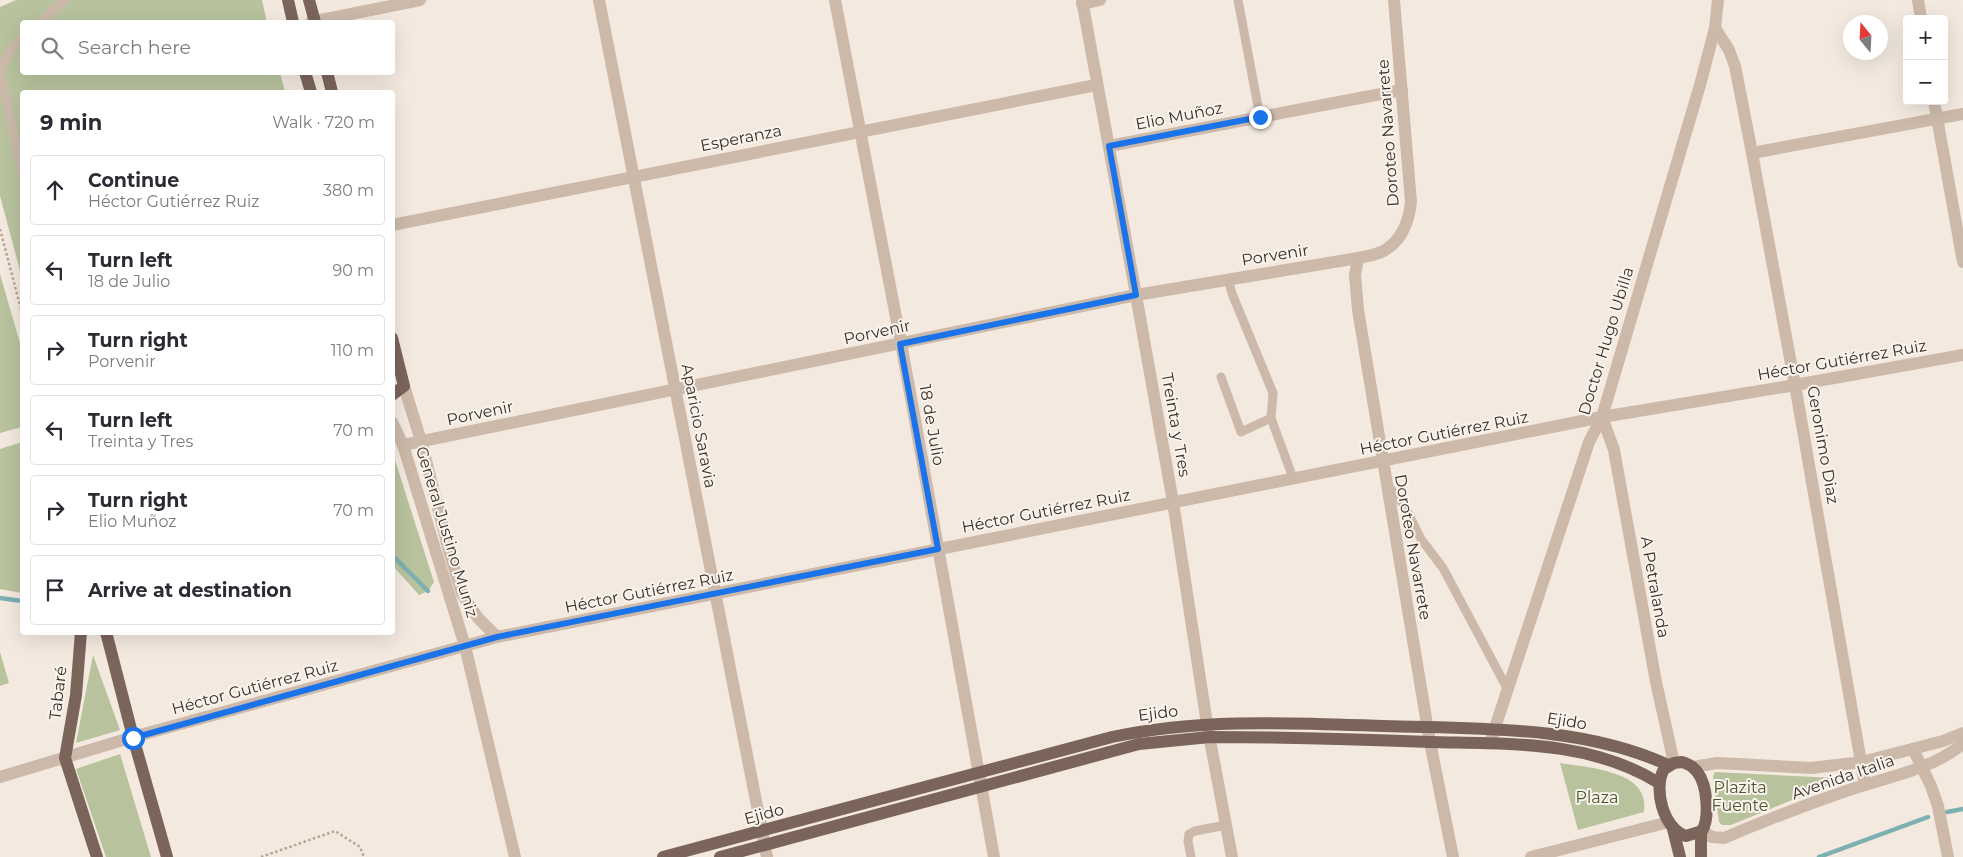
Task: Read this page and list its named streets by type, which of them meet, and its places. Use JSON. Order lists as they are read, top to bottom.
{
  "streets": {
    "main road": ["Tabaré", "Ejido"],
    "street": [
      "Elio Muñoz",
      "Doroteo Navarrete",
      "Esperanza",
      "Porvenir",
      "Doctor Hugo Ubilla",
      "Héctor Gutiérrez Ruiz",
      "18 de Julio",
      "Treinta y Tres",
      "Aparicio Saravia",
      "Geronimo Diaz",
      "General Justino Muniz",
      "A Petralanda",
      "Avenida Italia"
    ]
  },
  "crossings": [
    ["Elio Muñoz", "Doroteo Navarrete"],
    ["Elio Muñoz", "Treinta y Tres"],
    ["Doroteo Navarrete", "Porvenir"],
    ["Doroteo Navarrete", "Héctor Gutiérrez Ruiz"],
    ["Doroteo Navarrete", "Ejido"],
    ["Esperanza", "18 de Julio"],
    ["Esperanza", "Treinta y Tres"],
    ["Esperanza", "Aparicio Saravia"],
    ["Porvenir", "18 de Julio"],
    ["Porvenir", "Treinta y Tres"],
    ["Porvenir", "Aparicio Saravia"],
    ["Porvenir", "General Justino Muniz"],
    ["Doctor Hugo Ubilla", "Héctor Gutiérrez Ruiz"],
    ["Doctor Hugo Ubilla", "Geronimo Diaz"],
    ["Doctor Hugo Ubilla", "A Petralanda"],
    ["Doctor Hugo Ubilla", "Ejido"],
    ["Héctor Gutiérrez Ruiz", "18 de Julio"],
    ["Héctor Gutiérrez Ruiz", "Treinta y Tres"],
    ["Héctor Gutiérrez Ruiz", "Aparicio Saravia"],
    ["Héctor Gutiérrez Ruiz", "Geronimo Diaz"],
    ["Héctor Gutiérrez Ruiz", "General Justino Muniz"],
    ["Héctor Gutiérrez Ruiz", "A Petralanda"],
    ["Héctor Gutiérrez Ruiz", "Tabaré"],
    ["18 de Julio", "Ejido"],
    ["Treinta y Tres", "Ejido"],
    ["Aparicio Saravia", "Ejido"],
    ["Geronimo Diaz", "Avenida Italia"],
    ["A Petralanda", "Ejido"],
    ["A Petralanda", "Avenida Italia"],
    ["Ejido", "Avenida Italia"]
  ],
  "parks": ["Plazita Fuente", "Plaza"],
  "north": "top",
  "page": {
    "map_buttons": ["+", "−"],
    "search": "Search here",
    "heading": ["9 min", "Walk · 720 m"],
    "list": [
      ["Continue", "Héctor Gutiérrez Ruiz", "380 m"],
      ["Turn left", "18 de Julio", "90 m"],
      ["Turn right", "Porvenir", "110 m"],
      ["Turn left", "Treinta y Tres", "70 m"],
      ["Turn right", "Elio Muñoz", "70 m"],
      "Arrive at destination"
    ]
  }
}
